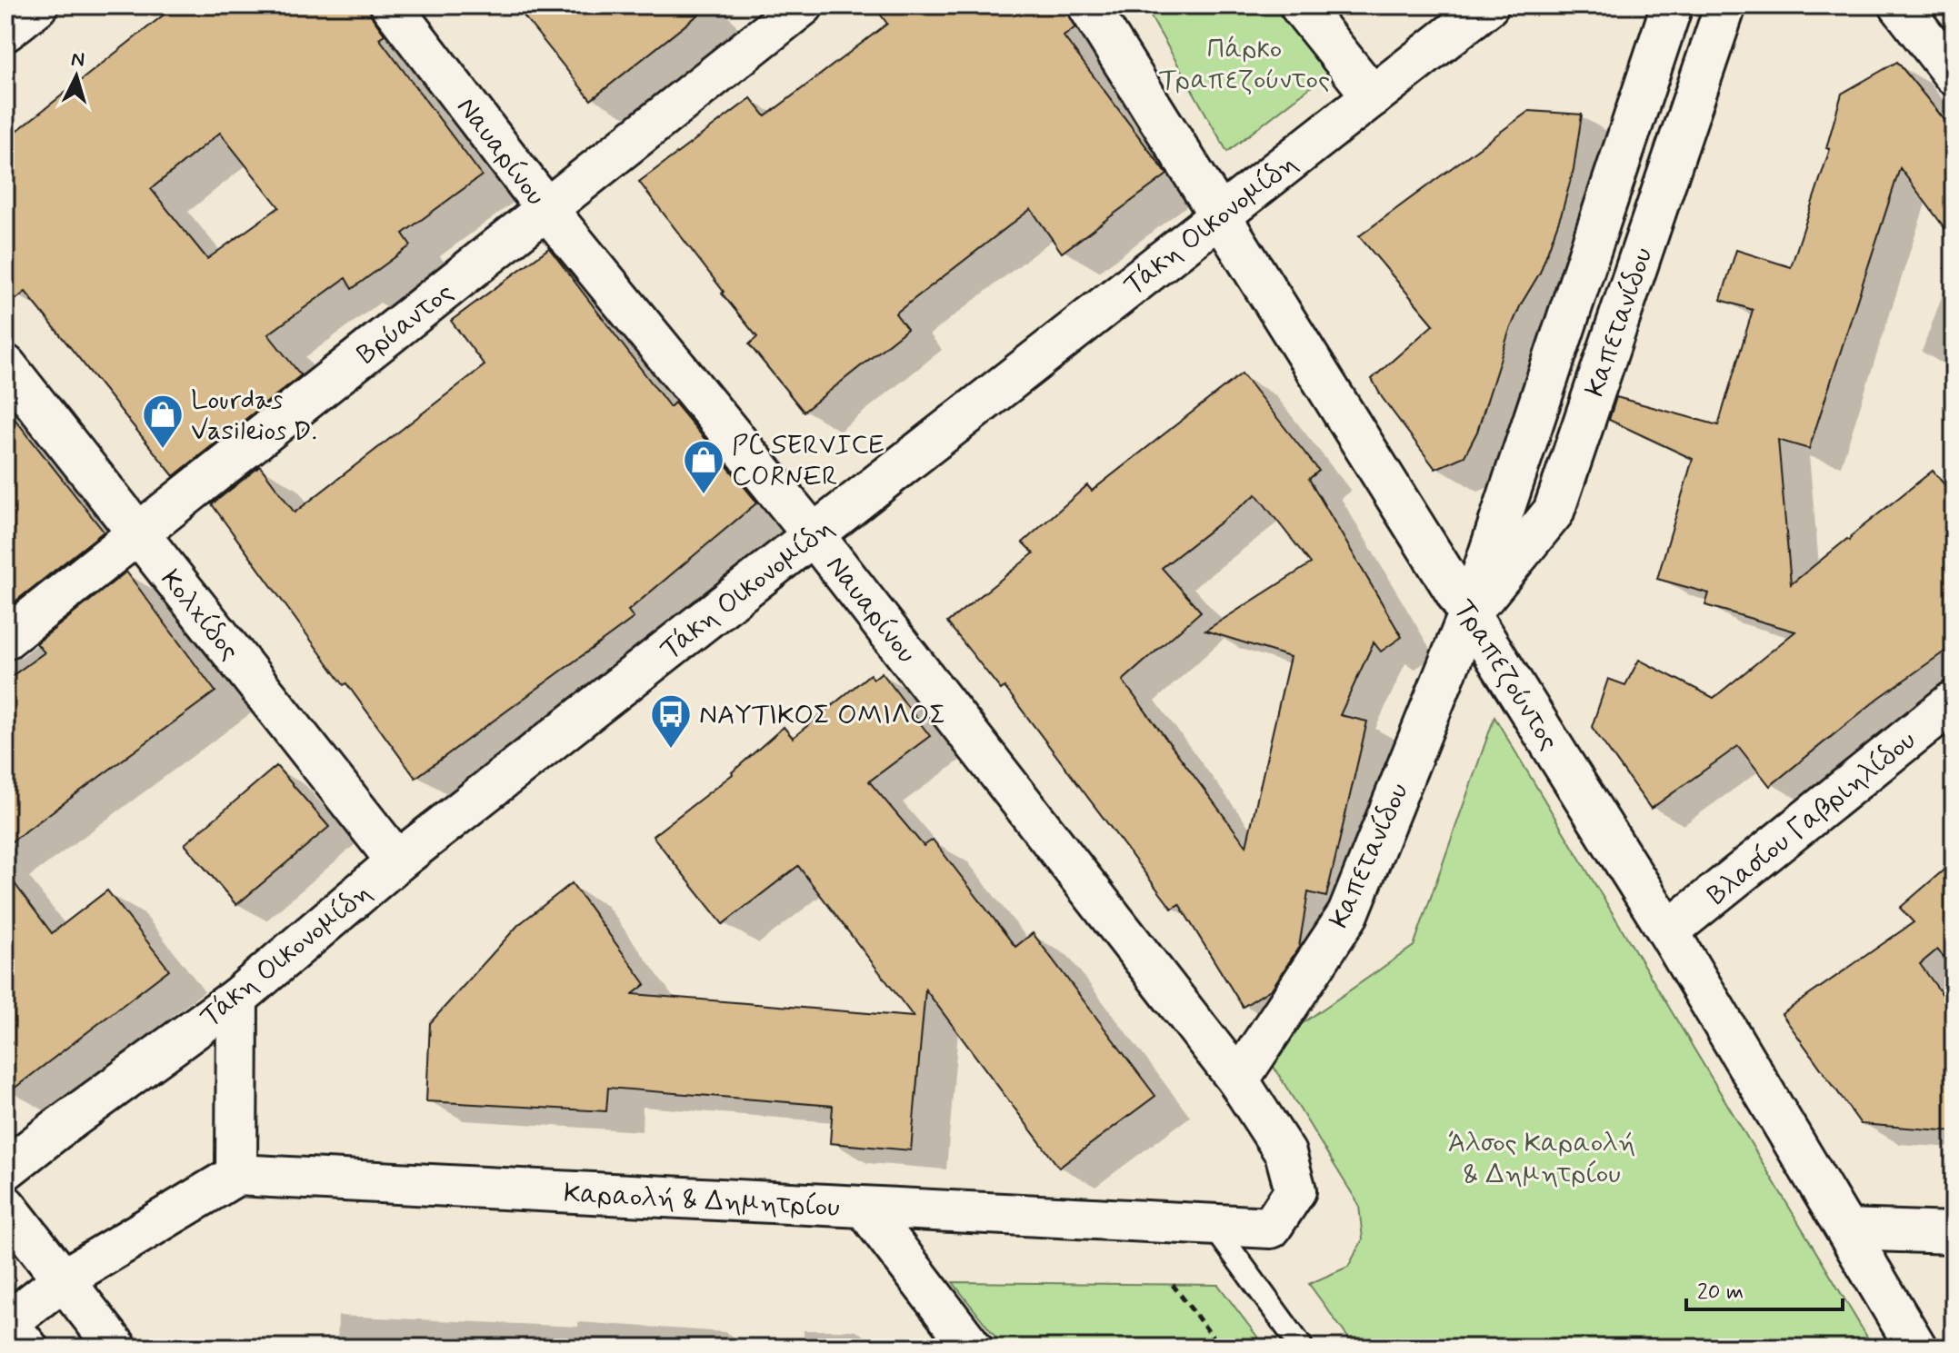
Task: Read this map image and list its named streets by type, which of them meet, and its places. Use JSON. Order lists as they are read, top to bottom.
{
  "streets": {
    "street": [
      "Ναυαρίνου",
      "Τάκη Οικονομίδη",
      "Καπετανίδου",
      "Βρύαντος",
      "Κολχίδος",
      "Τραπεζούντος",
      "Βλασίου Γαβριηλίδου",
      "Καραολή & Δημητρίου"
    ]
  },
  "crossings": [
    ["Ναυαρίνου", "Τάκη Οικονομίδη"],
    ["Ναυαρίνου", "Καπετανίδου"],
    ["Ναυαρίνου", "Βρύαντος"],
    ["Ναυαρίνου", "Καραολή & Δημητρίου"],
    ["Τάκη Οικονομίδη", "Κολχίδος"],
    ["Τάκη Οικονομίδη", "Τραπεζούντος"],
    ["Καπετανίδου", "Τραπεζούντος"],
    ["Καπετανίδου", "Καραολή & Δημητρίου"],
    ["Βρύαντος", "Κολχίδος"],
    ["Τραπεζούντος", "Βλασίου Γαβριηλίδου"]
  ],
  "parks": ["Πάρκο Τραπεζούντος", "Άλσος Καραολή & Δημητρίου"],
  "places": {
    "shop": ["Lourdas Vasileios D.", "PC SERVICE CORNER"],
    "bus stop": ["ΝΑΥΤΙΚΟΣ ΟΜΙΛΟΣ"]
  },
  "scale_bar": "20 m",
  "north": "top"
}
